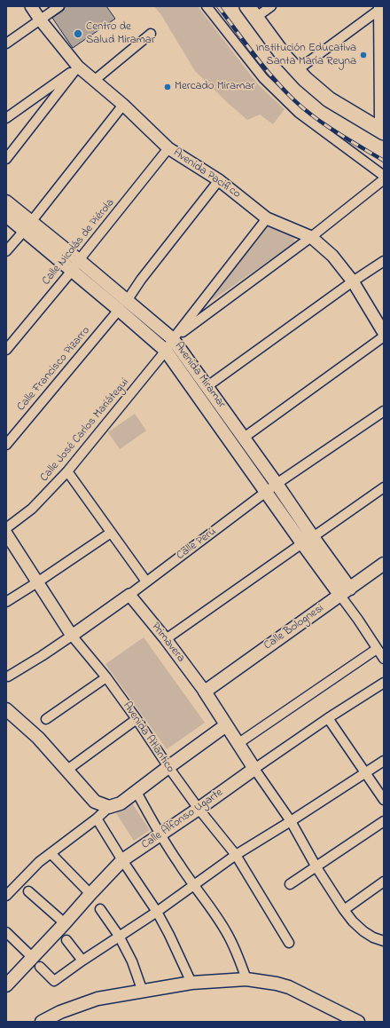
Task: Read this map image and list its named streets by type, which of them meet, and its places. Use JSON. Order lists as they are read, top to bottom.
{
  "streets": {
    "main road": ["Avenida Miramar", "Calle Bolognesi", "Calle Alfonso Ugarte"],
    "street": [
      "Avenida Pacifico",
      "Calle Nicolás de Piérola",
      "Calle Francisco Pizarro",
      "Calle José Carlos Mariátegui",
      "Calle Perú",
      "Primavera",
      "Avenida Atlantico"
    ]
  },
  "crossings": [
    ["Avenida Pacifico", "Calle Nicolás de Piérola"],
    ["Avenida Pacifico", "Calle Francisco Pizarro"],
    ["Avenida Pacifico", "Calle José Carlos Mariátegui"],
    ["Calle Nicolás de Piérola", "Avenida Miramar"],
    ["Calle Francisco Pizarro", "Avenida Miramar"],
    ["Avenida Miramar", "Calle José Carlos Mariátegui"],
    ["Avenida Miramar", "Calle Perú"],
    ["Avenida Miramar", "Calle Bolognesi"],
    ["Calle Perú", "Primavera"],
    ["Calle Perú", "Avenida Atlantico"],
    ["Calle Bolognesi", "Primavera"],
    ["Avenida Atlantico", "Calle Alfonso Ugarte"]
  ],
  "places": ["Centro de Salud Miramar", "Institución Educativa Santa María Reyna", "Mercado Miramar"]
}
